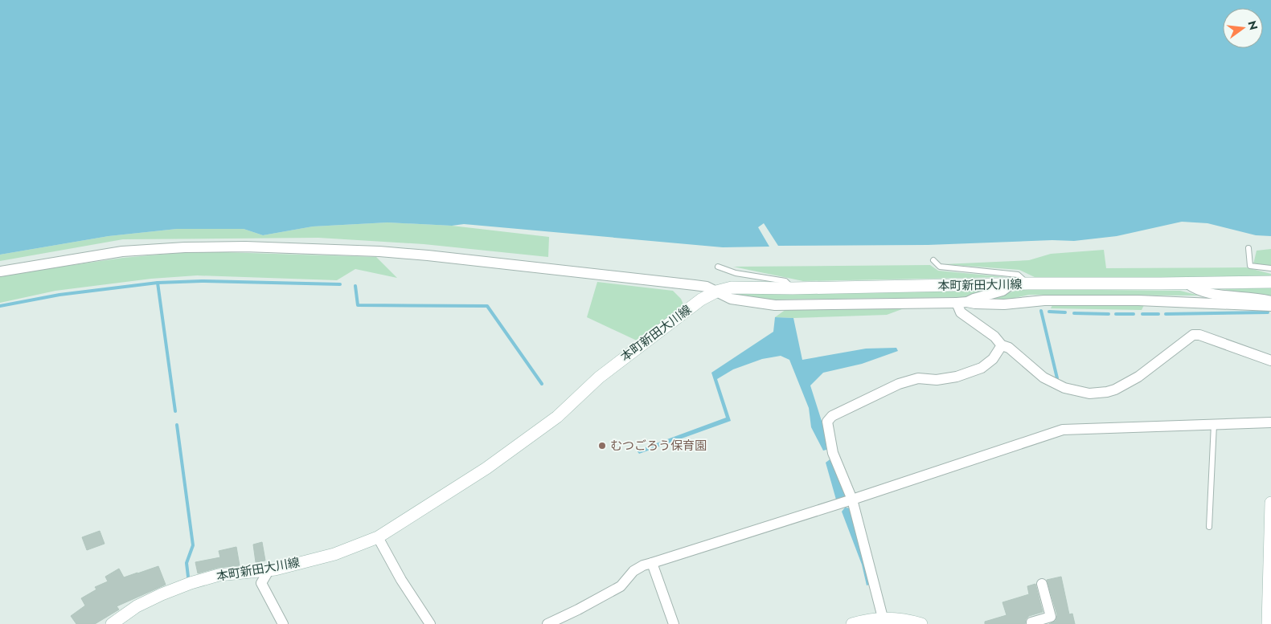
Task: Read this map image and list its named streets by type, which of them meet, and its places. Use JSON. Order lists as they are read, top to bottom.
{
  "streets": {
    "main road": ["本町新田大川線"]
  },
  "places": ["むつごろう保育園"],
  "north": "right"
}
